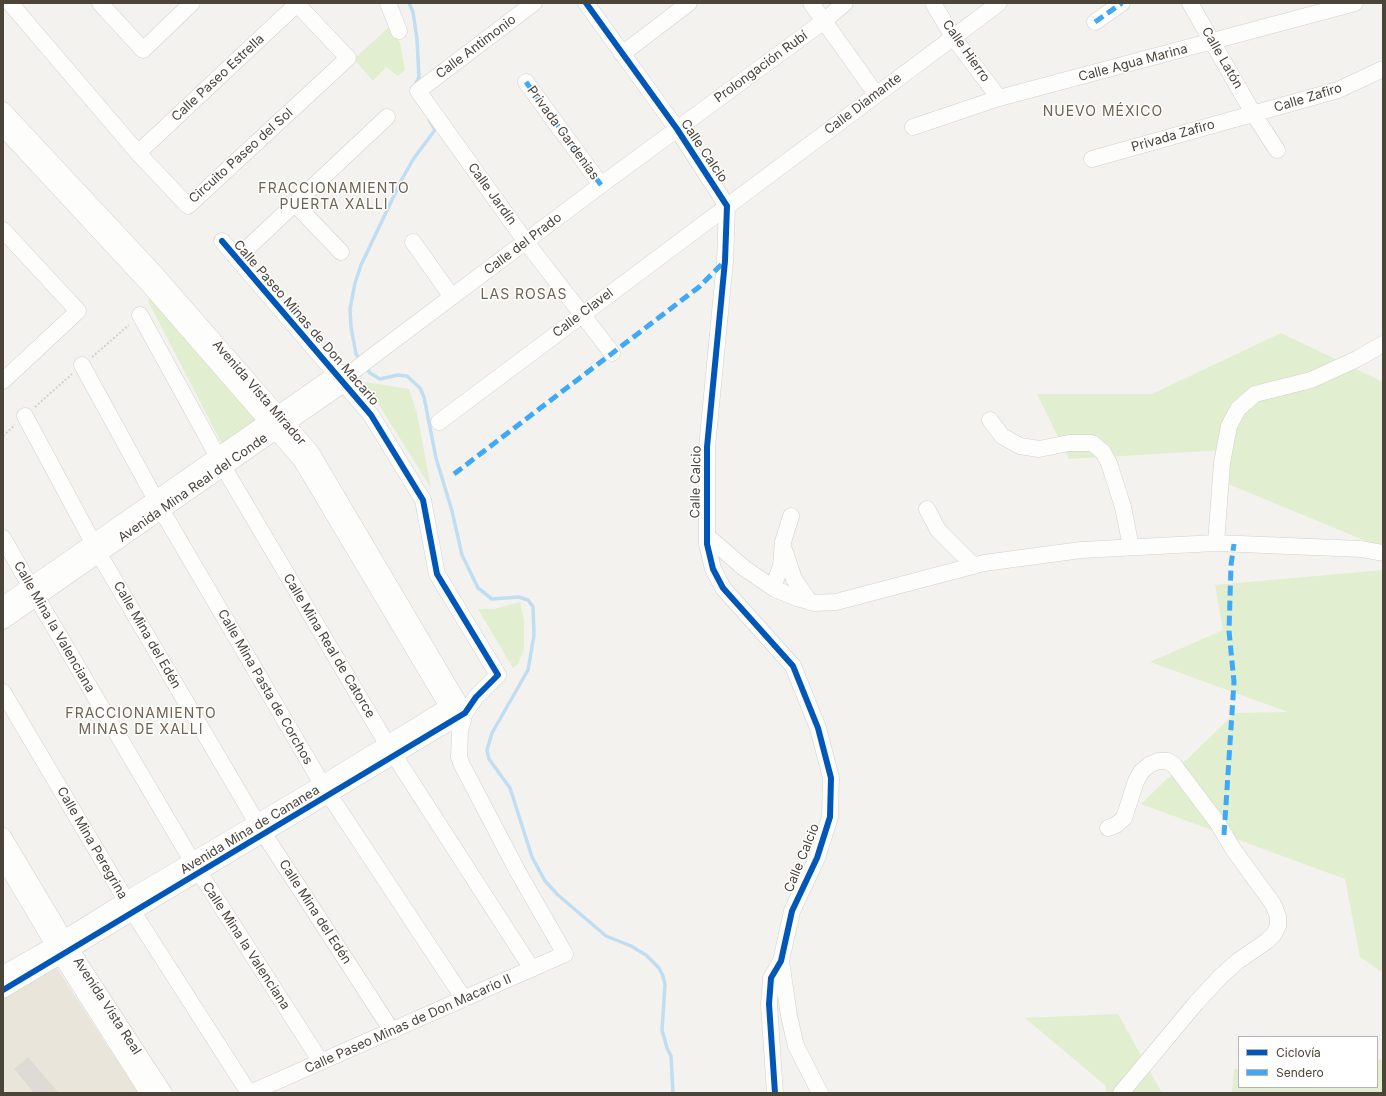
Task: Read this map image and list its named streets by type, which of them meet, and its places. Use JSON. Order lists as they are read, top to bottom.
{
  "streets": {
    "street": [
      "Calle Antimonio",
      "Calle Hierro",
      "Calle Latón",
      "Calle Agua Marina",
      "Prolongación Rubí",
      "Calle Paseo Estrella",
      "Calle Zafiro",
      "Calle Diamante",
      "Privada Gardenias",
      "Privada Zafiro",
      "Calle Calcio",
      "Circuito Paseo del Sol",
      "Calle Jardín",
      "Calle del Prado",
      "Calle Clavel",
      "Calle Paseo Minas de Don Macario",
      "Avenida Vista Mirador",
      "Avenida Mina Real del Conde",
      "Calle Mina la Valenciana",
      "Calle Mina del Edén",
      "Calle Mina Real de Catorce",
      "Calle Mina Pasta de Corchos",
      "Avenida Mina de Cananea",
      "Calle Mina Peregrina",
      "Avenida Vista Real",
      "Calle Paseo Minas de Don Macario II"
    ]
  },
  "crossings": [
    ["Calle Antimonio", "Calle Jardín"],
    ["Calle Hierro", "Calle Agua Marina"],
    ["Calle Hierro", "Calle Diamante"],
    ["Calle Latón", "Calle Agua Marina"],
    ["Calle Latón", "Calle Zafiro"],
    ["Calle Latón", "Privada Zafiro"],
    ["Prolongación Rubí", "Calle Calcio"],
    ["Prolongación Rubí", "Calle del Prado"],
    ["Calle Paseo Estrella", "Circuito Paseo del Sol"],
    ["Calle Zafiro", "Privada Zafiro"],
    ["Calle Diamante", "Calle Calcio"],
    ["Calle Diamante", "Calle Clavel"],
    ["Privada Gardenias", "Calle del Prado"],
    ["Calle Calcio", "Calle del Prado"],
    ["Calle Calcio", "Calle Clavel"],
    ["Calle Jardín", "Calle del Prado"],
    ["Calle Jardín", "Calle Clavel"],
    ["Calle del Prado", "Calle Paseo Minas de Don Macario"],
    ["Calle del Prado", "Avenida Mina Real del Conde"],
    ["Calle Paseo Minas de Don Macario", "Avenida Mina Real del Conde"],
    ["Calle Paseo Minas de Don Macario", "Avenida Mina de Cananea"],
    ["Avenida Vista Mirador", "Avenida Mina Real del Conde"],
    ["Avenida Vista Mirador", "Avenida Mina de Cananea"],
    ["Avenida Vista Mirador", "Calle Paseo Minas de Don Macario II"],
    ["Avenida Mina Real del Conde", "Calle Mina la Valenciana"],
    ["Avenida Mina Real del Conde", "Calle Mina del Edén"],
    ["Avenida Mina Real del Conde", "Calle Mina Real de Catorce"],
    ["Avenida Mina Real del Conde", "Calle Mina Pasta de Corchos"],
    ["Calle Mina la Valenciana", "Avenida Mina de Cananea"],
    ["Calle Mina la Valenciana", "Calle Paseo Minas de Don Macario II"],
    ["Calle Mina del Edén", "Avenida Mina de Cananea"],
    ["Calle Mina del Edén", "Calle Paseo Minas de Don Macario II"],
    ["Calle Mina Real de Catorce", "Avenida Mina de Cananea"],
    ["Calle Mina Real de Catorce", "Calle Paseo Minas de Don Macario II"],
    ["Calle Mina Pasta de Corchos", "Avenida Mina de Cananea"],
    ["Calle Mina Pasta de Corchos", "Calle Paseo Minas de Don Macario II"],
    ["Avenida Mina de Cananea", "Calle Mina Peregrina"],
    ["Avenida Mina de Cananea", "Avenida Vista Real"],
    ["Avenida Mina de Cananea", "Calle Paseo Minas de Don Macario II"],
    ["Calle Mina Peregrina", "Calle Paseo Minas de Don Macario II"]
  ],
  "districts": [
    "NUEVO MÉXICO",
    "FRACCIONAMIENTO PUERTA XALLI",
    "LAS ROSAS",
    "FRACCIONAMIENTO MINAS DE XALLI"
  ],
  "legend": ["Ciclovía", "Sendero"]
}
